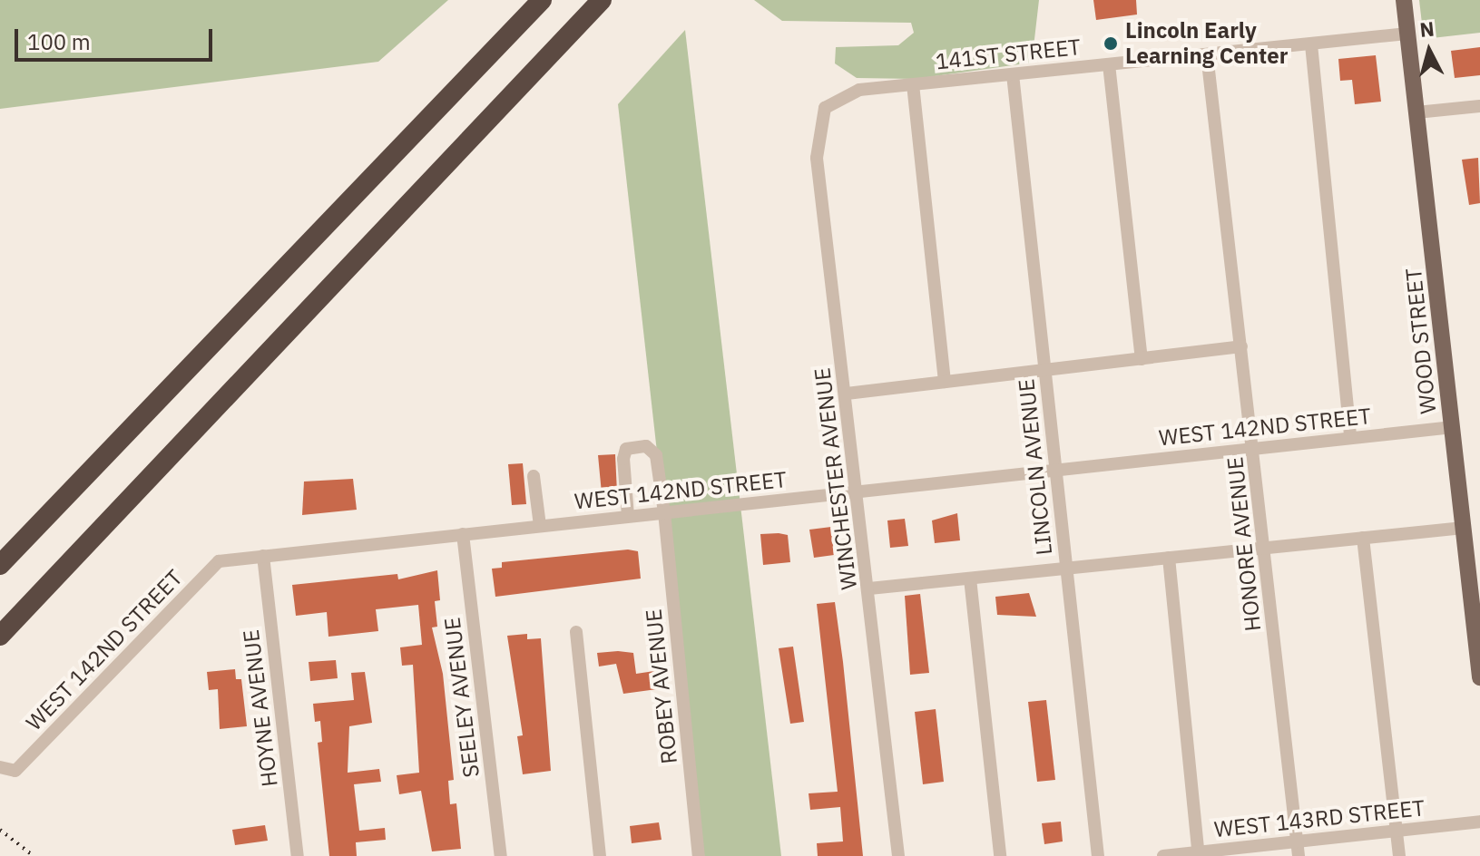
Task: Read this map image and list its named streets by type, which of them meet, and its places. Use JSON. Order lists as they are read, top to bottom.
{
  "streets": {
    "main road": ["WOOD STREET"],
    "street": [
      "141ST STREET",
      "WEST 142ND STREET",
      "LINCOLN AVENUE",
      "WINCHESTER AVENUE",
      "HONORE AVENUE",
      "ROBEY AVENUE",
      "SEELEY AVENUE",
      "HOYNE AVENUE",
      "WEST 143RD STREET"
    ]
  },
  "crossings": [
    ["141ST STREET", "WOOD STREET"],
    ["141ST STREET", "LINCOLN AVENUE"],
    ["141ST STREET", "WINCHESTER AVENUE"],
    ["141ST STREET", "HONORE AVENUE"],
    ["WOOD STREET", "WEST 142ND STREET"],
    ["WEST 142ND STREET", "LINCOLN AVENUE"],
    ["WEST 142ND STREET", "WINCHESTER AVENUE"],
    ["WEST 142ND STREET", "HONORE AVENUE"],
    ["WEST 142ND STREET", "ROBEY AVENUE"],
    ["WEST 142ND STREET", "SEELEY AVENUE"],
    ["WEST 142ND STREET", "HOYNE AVENUE"],
    ["HONORE AVENUE", "WEST 143RD STREET"]
  ],
  "places": ["Lincoln Early Learning Center"],
  "scale_bar": "100 m",
  "north": "top"
}
